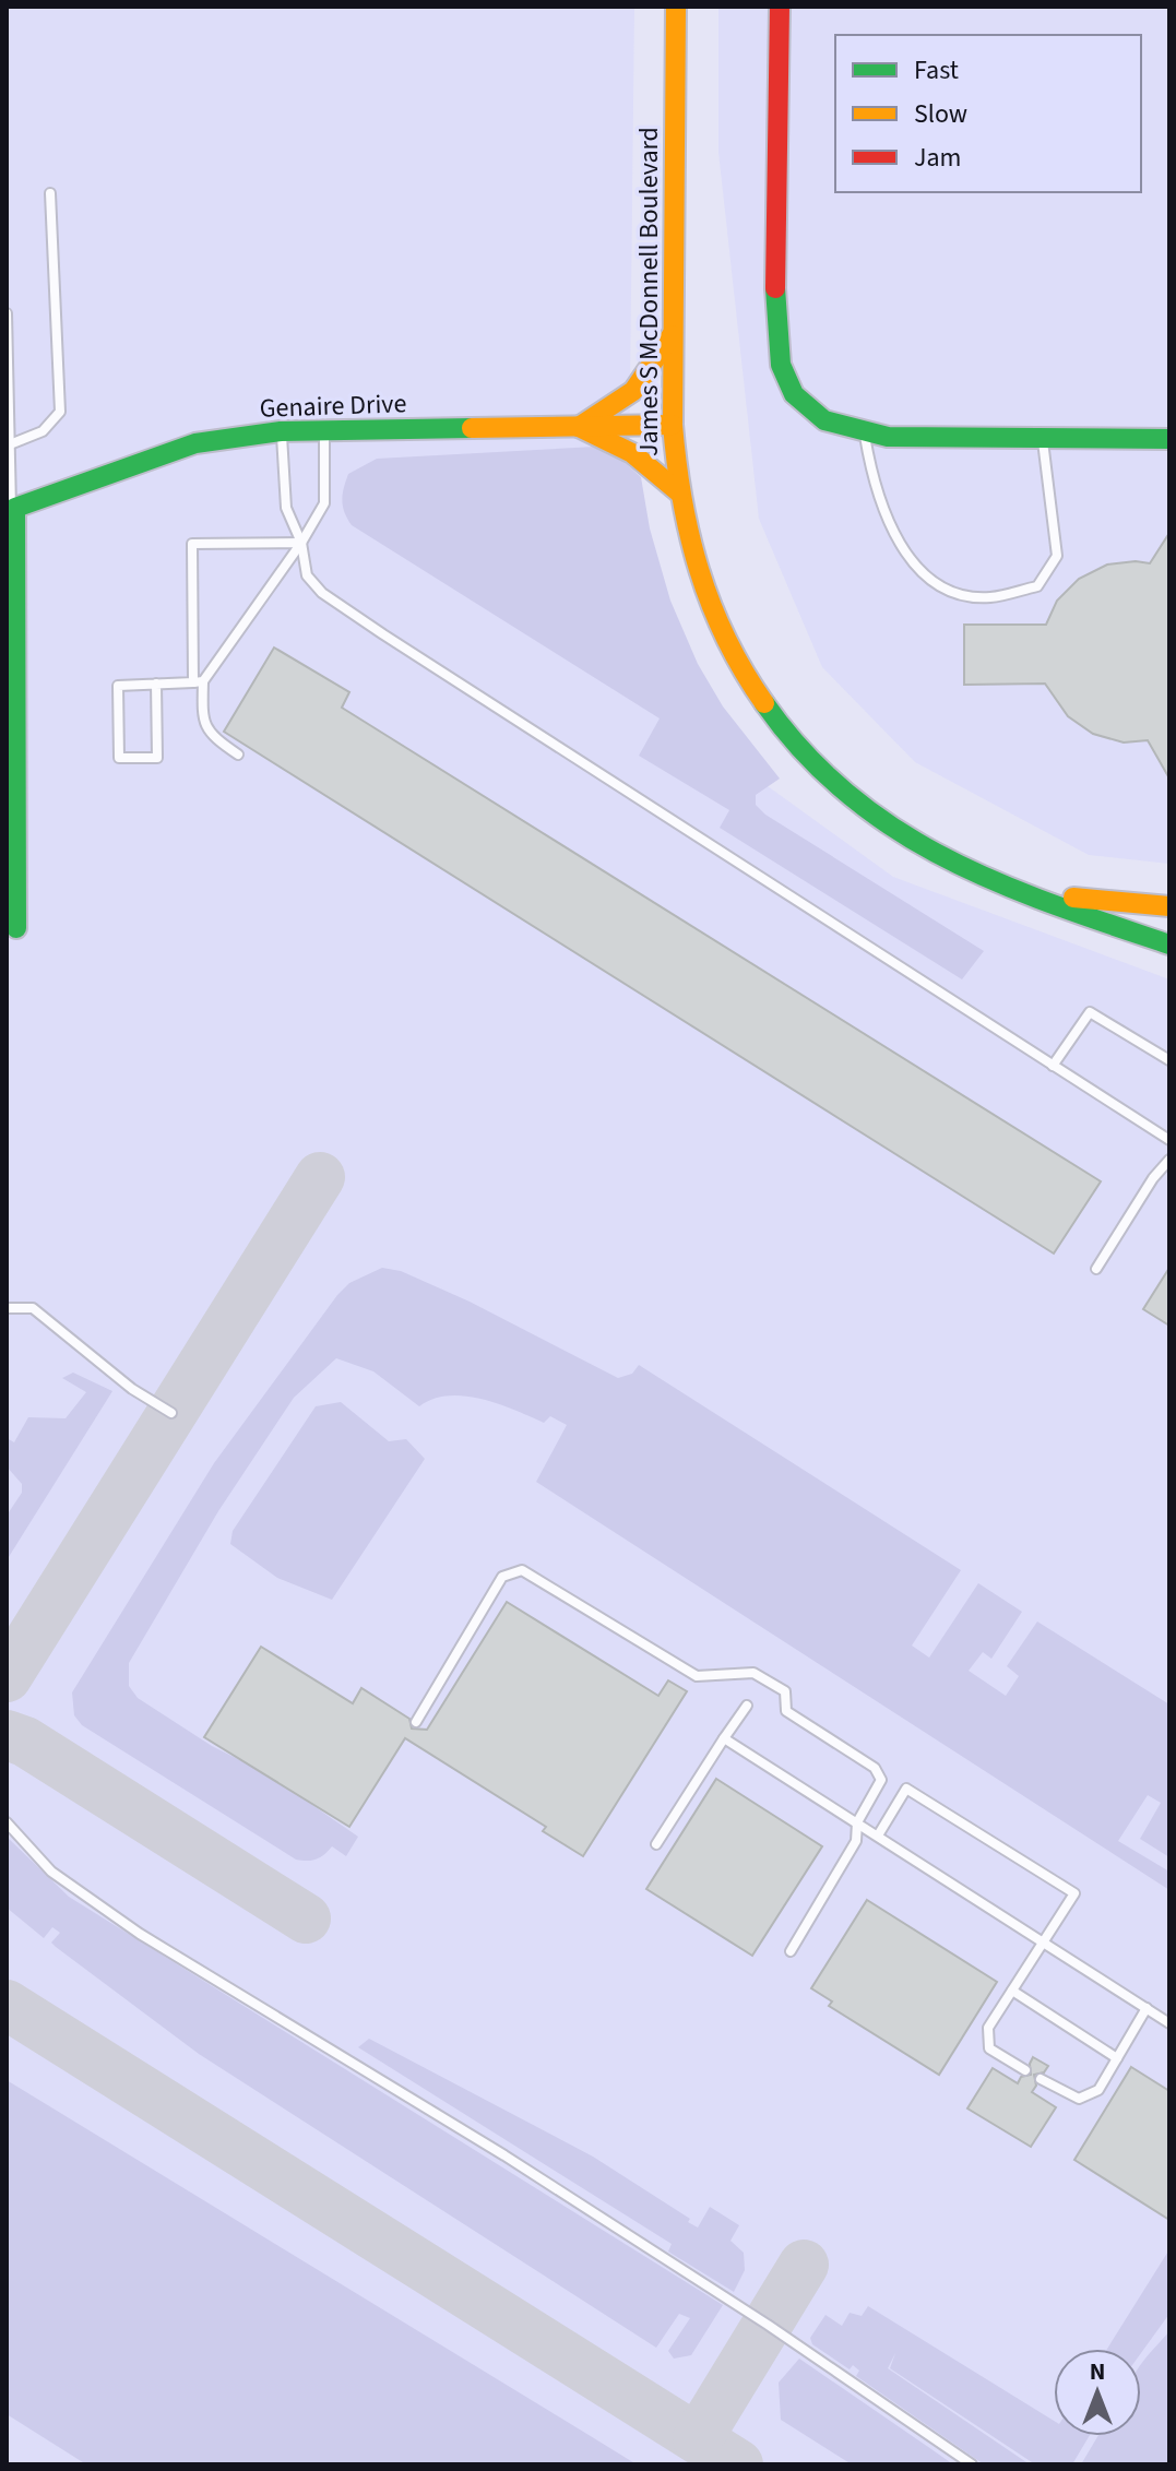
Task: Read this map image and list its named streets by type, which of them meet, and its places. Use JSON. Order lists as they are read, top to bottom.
{
  "streets": {
    "street": ["James S McDonnell Boulevard", "Genaire Drive"]
  },
  "crossings": [
    ["James S McDonnell Boulevard", "Genaire Drive"]
  ],
  "legend": ["Fast", "Slow", "Jam"],
  "north": "top"
}
